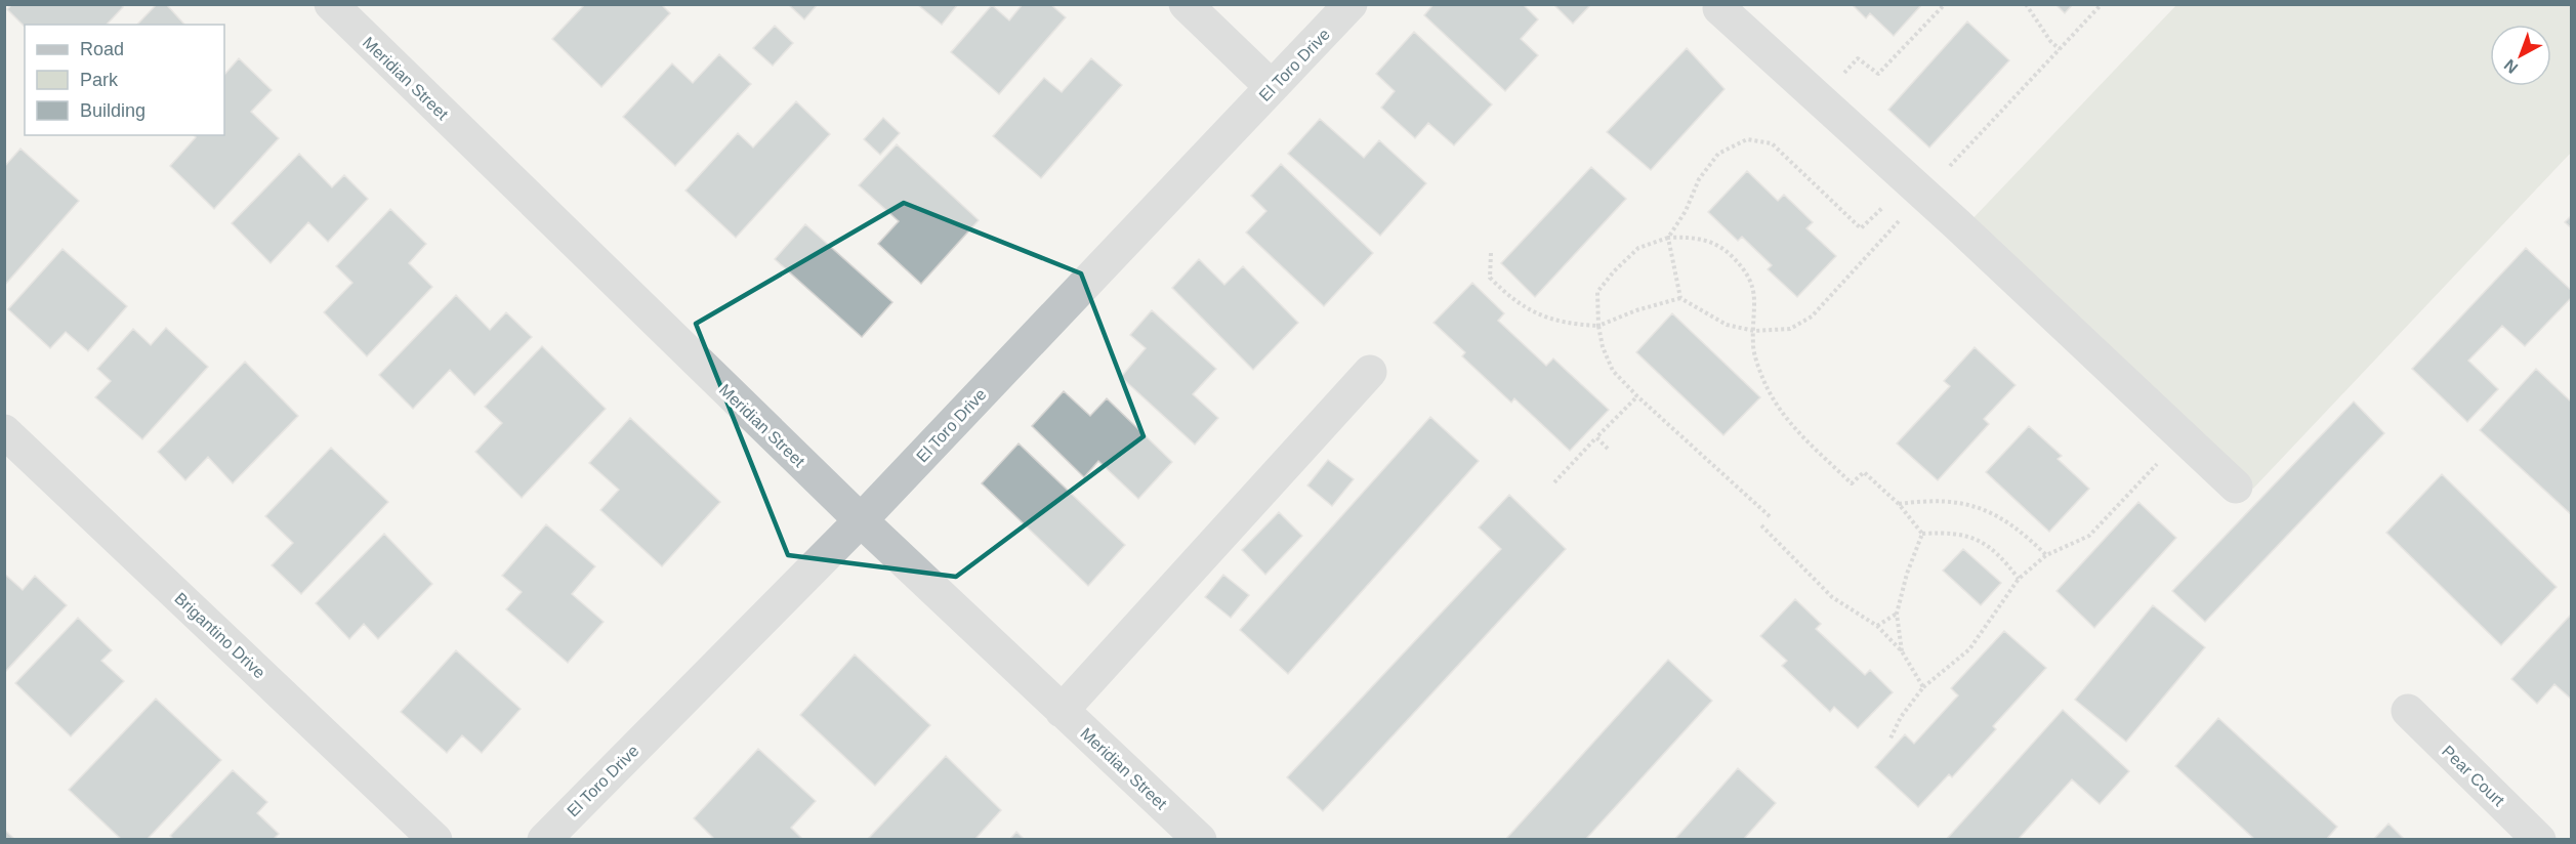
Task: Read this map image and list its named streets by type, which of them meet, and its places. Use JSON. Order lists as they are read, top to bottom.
{
  "streets": {
    "street": [
      "El Toro Drive",
      "Meridian Street",
      "Brigantino Drive",
      "Pear Court"
    ]
  },
  "crossings": [
    ["El Toro Drive", "Meridian Street"]
  ],
  "legend": ["Road", "Park", "Building"],
  "north": "bottom left"
}
